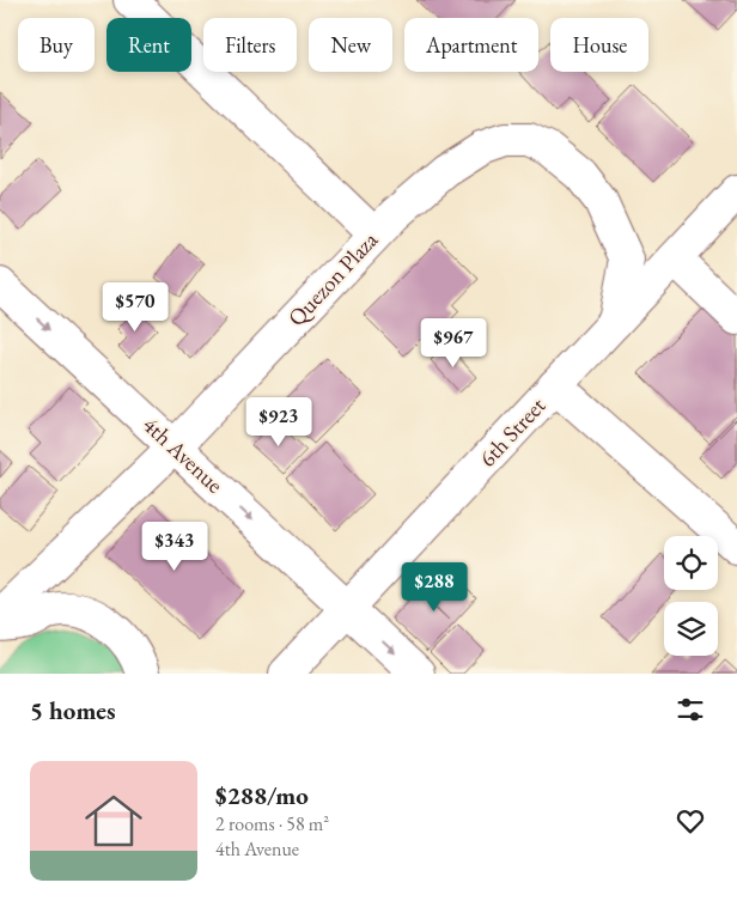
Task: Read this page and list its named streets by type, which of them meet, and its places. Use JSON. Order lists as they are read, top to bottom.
{
  "streets": {
    "street": ["Quezon Plaza", "6th Street", "4th Avenue"]
  },
  "crossings": [
    ["Quezon Plaza", "6th Street"],
    ["Quezon Plaza", "4th Avenue"],
    ["6th Street", "4th Avenue"]
  ],
  "page": {
    "chip": [
      "Buy",
      "Rent",
      "Filters",
      "New",
      "Apartment",
      "House"
    ],
    "price": [
      "$570",
      "$967",
      "$923",
      "$343",
      "$288"
    ],
    "heading": "5 homes",
    "list": [
      {
        "name": "$288/mo",
        "note": "2 rooms · 58 m² · 4th Avenue"
      }
    ]
  }
}
